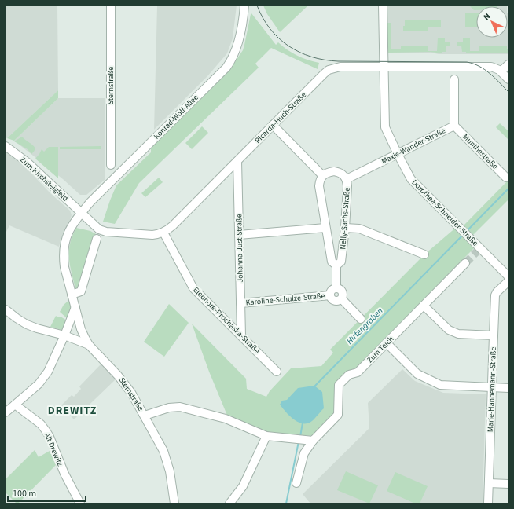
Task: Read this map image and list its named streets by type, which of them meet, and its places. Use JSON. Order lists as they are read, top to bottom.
{
  "streets": {
    "street": [
      "Sternstraße",
      "Konrad-Wolf-Allee",
      "Ricarda-Huch-Straße",
      "Maxie-Wander-Straße",
      "Munthestraße",
      "Zum Kirchsteigfeld",
      "Dorothea-Schneider-Straße",
      "Nelly-Sachs-Straße",
      "Johanna-Just-Straße",
      "Karoline-Schulze-Straße",
      "Eleonore-Prochaska-Straße",
      "Zum Teich",
      "Marie-Hannemann-Straße",
      "Alt Drewitz"
    ]
  },
  "crossings": [
    ["Sternstraße", "Konrad-Wolf-Allee"],
    ["Sternstraße", "Zum Kirchsteigfeld"],
    ["Konrad-Wolf-Allee", "Zum Kirchsteigfeld"],
    ["Ricarda-Huch-Straße", "Dorothea-Schneider-Straße"],
    ["Ricarda-Huch-Straße", "Johanna-Just-Straße"],
    ["Ricarda-Huch-Straße", "Eleonore-Prochaska-Straße"],
    ["Maxie-Wander-Straße", "Munthestraße"],
    ["Maxie-Wander-Straße", "Dorothea-Schneider-Straße"],
    ["Maxie-Wander-Straße", "Nelly-Sachs-Straße"],
    ["Nelly-Sachs-Straße", "Karoline-Schulze-Straße"],
    ["Johanna-Just-Straße", "Karoline-Schulze-Straße"],
    ["Johanna-Just-Straße", "Eleonore-Prochaska-Straße"]
  ],
  "districts": ["DREWITZ"],
  "water": ["Hirtengraben"],
  "scale_bar": "100 m",
  "north": "top left"
}
